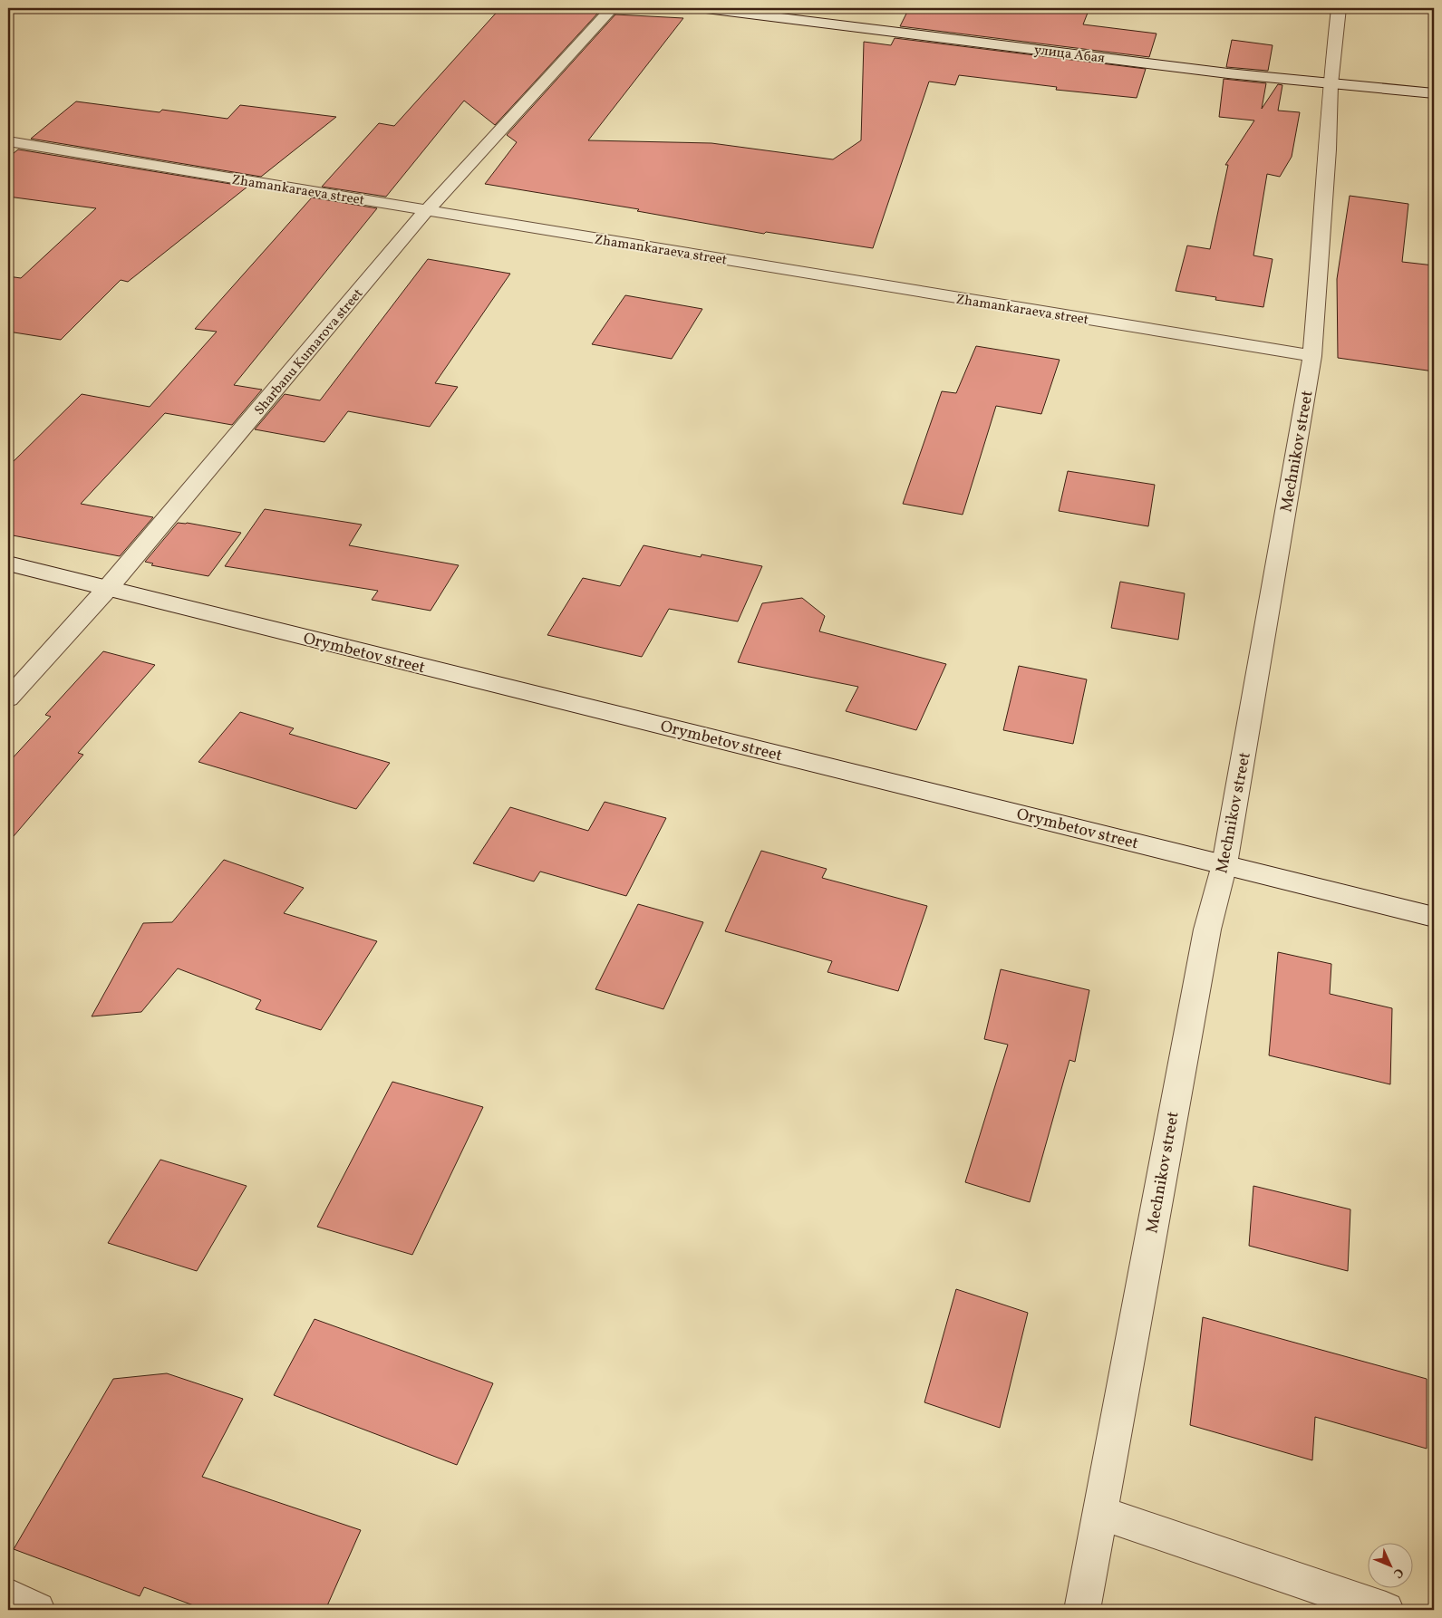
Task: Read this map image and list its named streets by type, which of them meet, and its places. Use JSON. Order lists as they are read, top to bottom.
{
  "streets": {
    "street": [
      "улица Абая",
      "Zhamankaraeva street",
      "Sharbanu Kumarova street",
      "Mechnikov street",
      "Orymbetov street"
    ]
  },
  "crossings": [
    ["улица Абая", "Mechnikov street"],
    ["Zhamankaraeva street", "Sharbanu Kumarova street"],
    ["Zhamankaraeva street", "Mechnikov street"],
    ["Sharbanu Kumarova street", "Orymbetov street"],
    ["Mechnikov street", "Orymbetov street"]
  ],
  "north": "bottom right"
}
